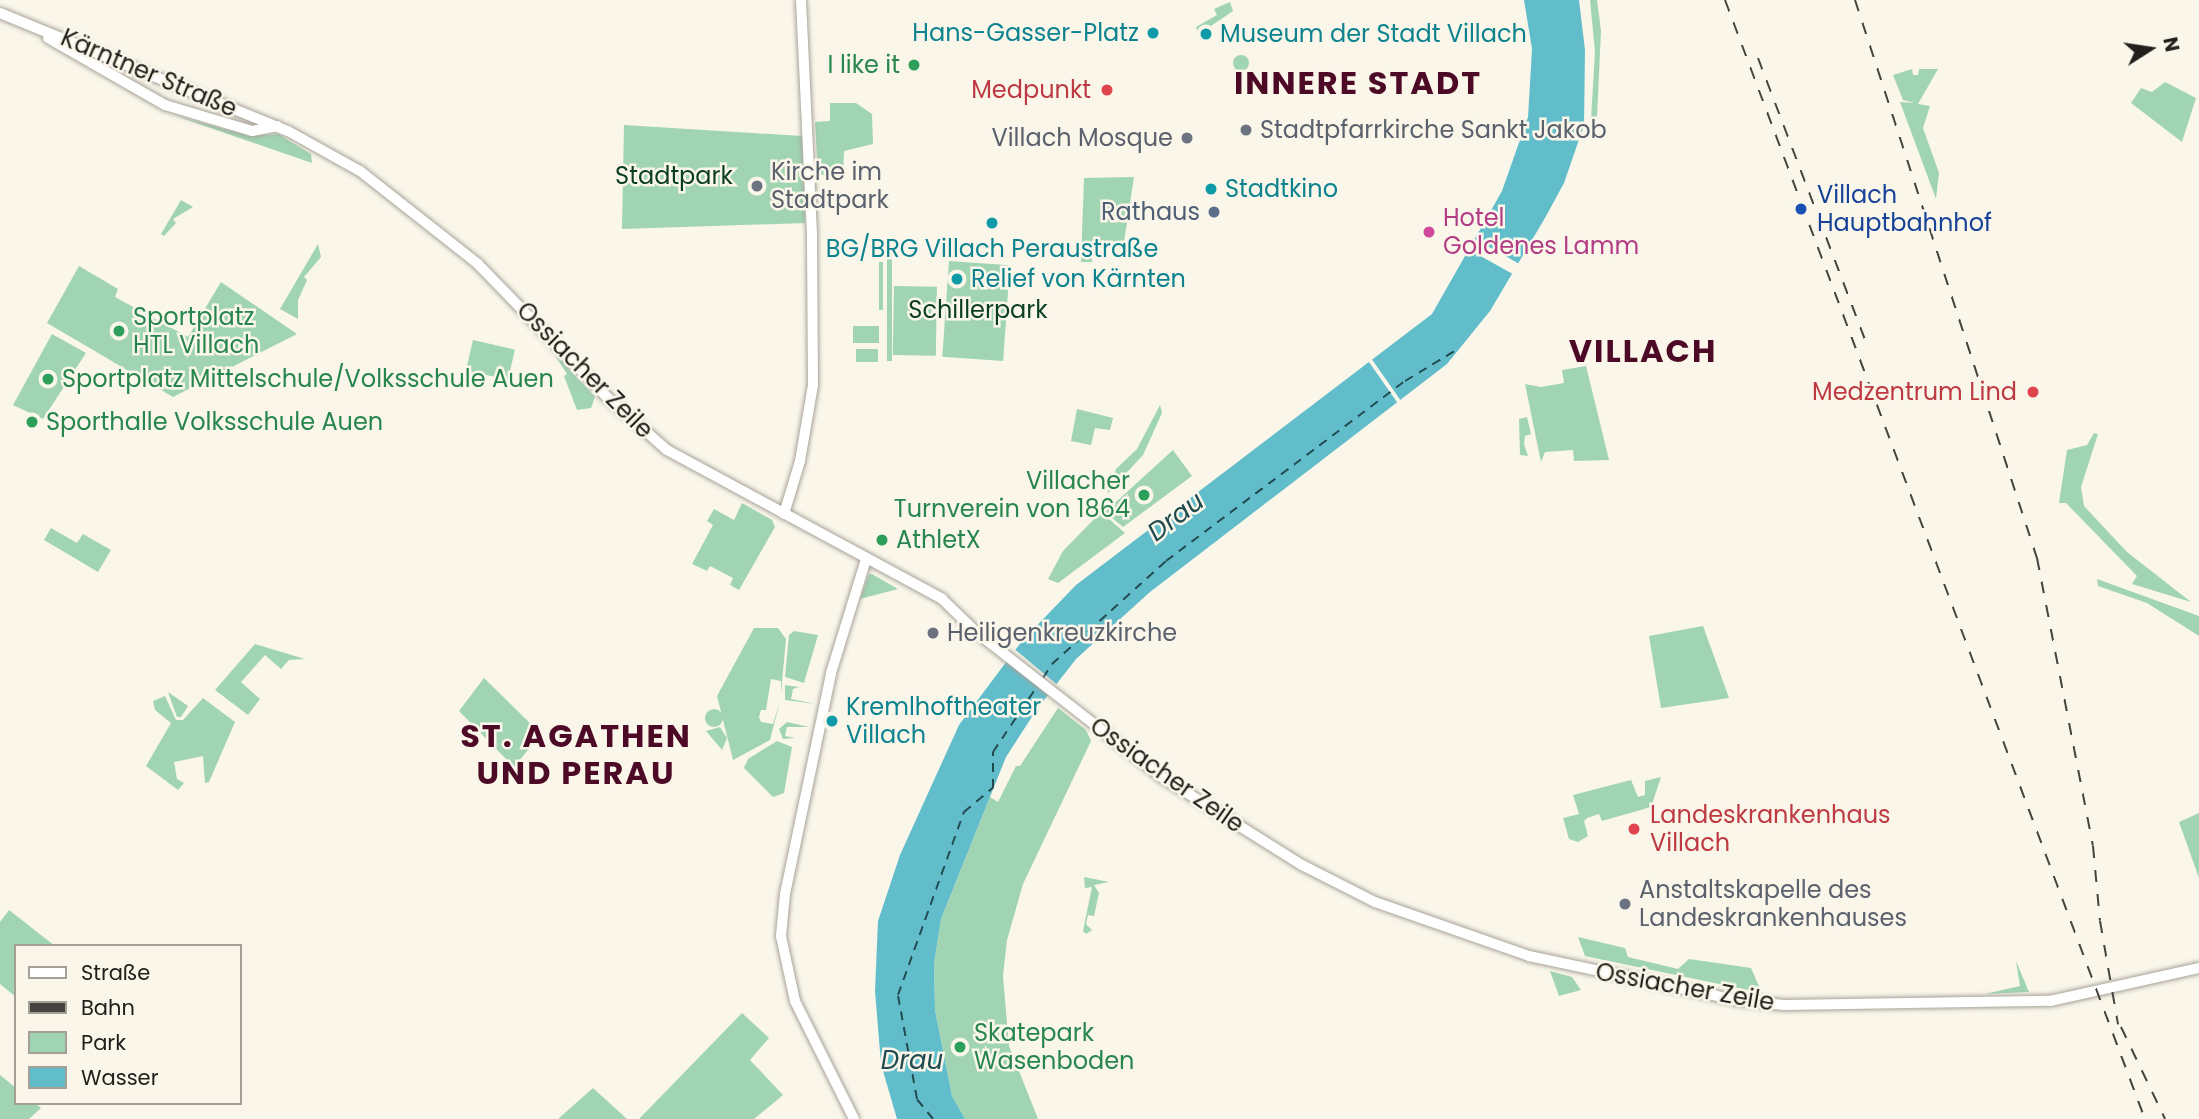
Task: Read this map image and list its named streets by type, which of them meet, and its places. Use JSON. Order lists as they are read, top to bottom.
{
  "streets": {
    "main road": ["Kärntner Straße", "Ossiacher Zeile"]
  },
  "crossings": [
    ["Kärntner Straße", "Ossiacher Zeile"]
  ],
  "districts": ["INNERE STADT", "VILLACH", "ST. AGATHEN UND PERAU"],
  "water": ["Drau"],
  "parks": ["Stadtpark", "Schillerpark"],
  "places": [
    "Hans-Gasser-Platz",
    "Museum der Stadt Villach",
    "I like it",
    "Medpunkt",
    "Stadtpfarrkirche Sankt Jakob",
    "Villach Mosque",
    "Kirche im Stadtpark",
    "Stadtkino",
    "Villach Hauptbahnhof",
    "Rathaus",
    "BG/BRG Villach Peraustraße",
    "Hotel Goldenes Lamm",
    "Relief von Kärnten",
    "Sportplatz HTL Villach",
    "Sportplatz Mittelschule/Volksschule Auen",
    "Medzentrum Lind",
    "Sporthalle Volksschule Auen",
    "Villacher Turnverein von 1864",
    "AthletX",
    "Heiligenkreuzkirche",
    "Kremlhoftheater Villach",
    "Landeskrankenhaus Villach",
    "Anstaltskapelle des Landeskrankenhauses",
    "Skatepark Wasenboden"
  ],
  "legend": [
    "Straße",
    "Bahn",
    "Park",
    "Wasser"
  ],
  "north": "right"
}
